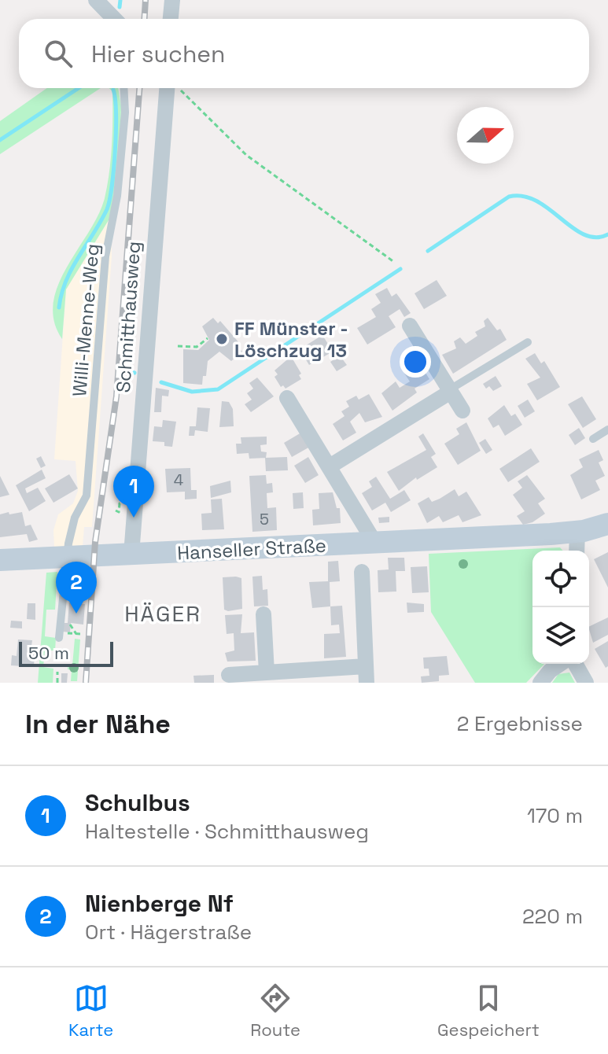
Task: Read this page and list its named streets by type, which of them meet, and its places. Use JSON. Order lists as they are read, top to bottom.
{
  "streets": {
    "main road": ["Hanseller Straße"],
    "street": ["Schmitthausweg"],
    "lane": ["Willi-Menne-Weg"]
  },
  "crossings": [
    ["Schmitthausweg", "Hanseller Straße"],
    ["Willi-Menne-Weg", "Hanseller Straße"]
  ],
  "districts": ["HÄGER"],
  "places": ["FF Münster - Löschzug 13"],
  "house_numbers": ["4", "5"],
  "scale_bar": "50 m",
  "north": "right",
  "page": {
    "search": "Hier suchen",
    "pins": ["1", "2"],
    "scale": "50 m",
    "heading": ["In der Nähe", "2 Ergebnisse"],
    "list": [
      {
        "mark": "1",
        "name": "Schulbus",
        "note": "Haltestelle · Schmitthausweg",
        "value": "170 m"
      },
      {
        "mark": "2",
        "name": "Nienberge Nf",
        "note": "Ort · Hägerstraße",
        "value": "220 m"
      }
    ],
    "nav": ["Karte", "Route", "Gespeichert"]
  }
}
